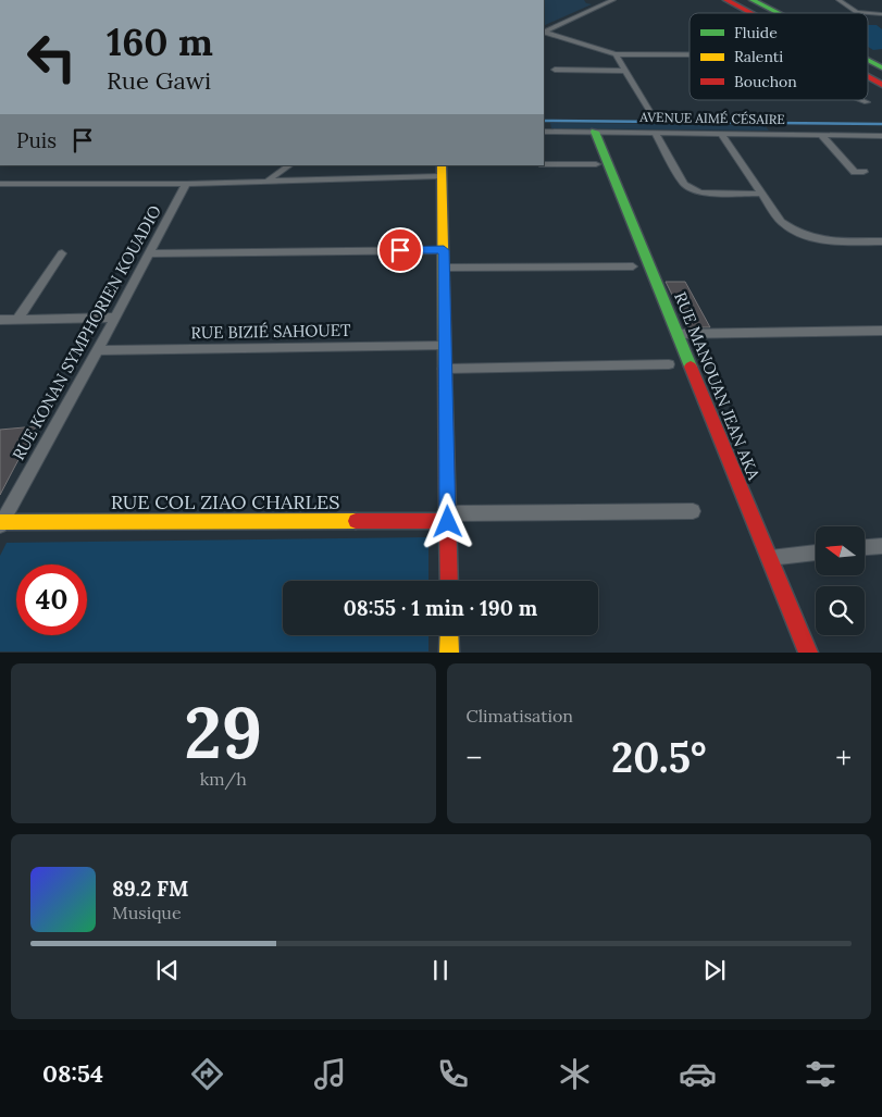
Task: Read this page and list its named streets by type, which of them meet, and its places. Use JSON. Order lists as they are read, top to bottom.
{
  "streets": {
    "street": [
      "AVENUE AIMÉ CÉSAIRE",
      "RUE BIZIÉ SAHOUET",
      "RUE KONAN SYMPHORIEN KOUADIO",
      "RUE MANOUAN JEAN AKA",
      "RUE COL ZIAO CHARLES"
    ]
  },
  "crossings": [
    ["AVENUE AIMÉ CÉSAIRE", "RUE MANOUAN JEAN AKA"],
    ["RUE BIZIÉ SAHOUET", "RUE KONAN SYMPHORIEN KOUADIO"],
    ["RUE KONAN SYMPHORIEN KOUADIO", "RUE COL ZIAO CHARLES"]
  ],
  "legend": ["Fluide", "Ralenti", "Bouchon"],
  "north": "left",
  "page": {
    "turn": ["160 m", "Rue Gawi"],
    "then": "Puis",
    "limit": "40",
    "trip": "08:55 · 1 min · 190 m",
    "tile": [
      ["29", "km/h"],
      "Climatisation"
    ],
    "heat": ["−", "20.5°", "+"],
    "song": ["89.2 FM", "Musique"],
    "tabs": "08:54"
  }
}
